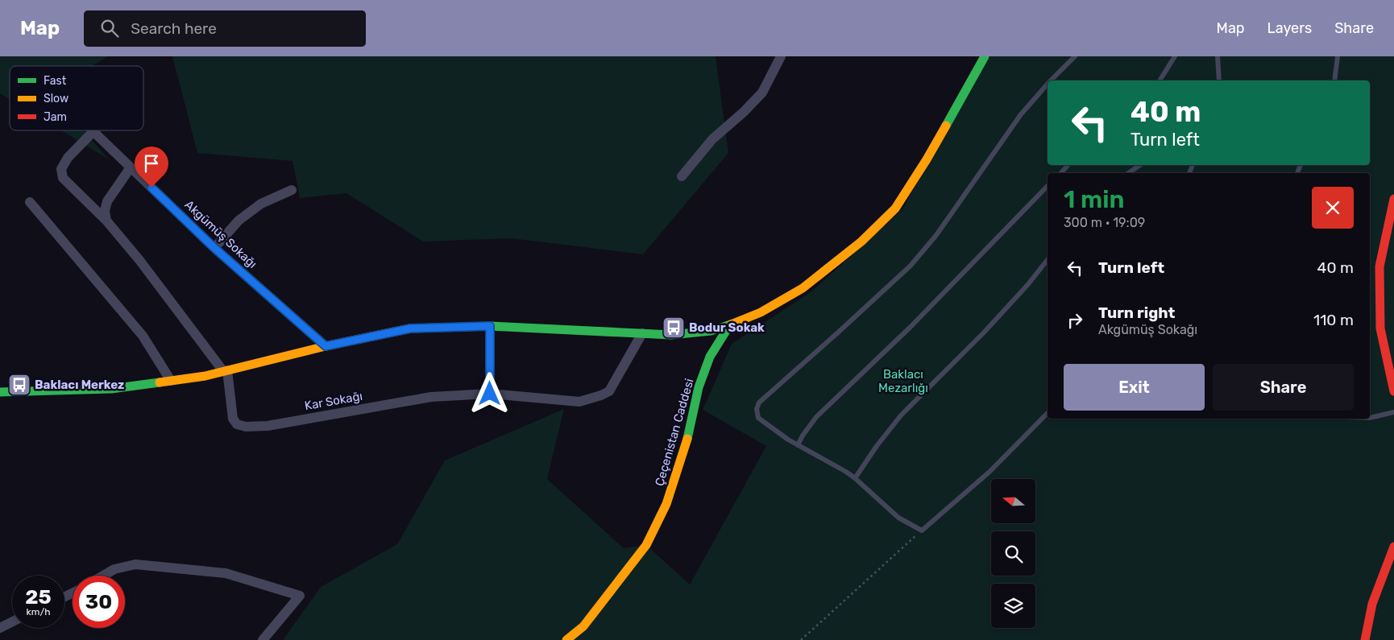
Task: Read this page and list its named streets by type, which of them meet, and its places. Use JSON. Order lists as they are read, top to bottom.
{
  "streets": {
    "street": ["Akgümüş Sokağı", "Kar Sokağı", "Çeçenistan Caddesi"]
  },
  "parks": ["Baklacı Mezarlığı"],
  "places": {
    "bus stop": ["Bodur Sokak", "Baklacı Merkez"]
  },
  "legend": ["Fast", "Slow", "Jam"],
  "north": "left",
  "page": {
    "header": "Map",
    "search": "Search here",
    "nav": ["Map", "Layers", "Share"],
    "turn": ["40 m", "Turn left"],
    "heading": ["1 min", "300 m · 19:09"],
    "list": [
      {
        "name": "Turn left",
        "value": "40 m"
      },
      {
        "name": "Turn right",
        "note": "Akgümüş Sokağı",
        "value": "110 m"
      }
    ],
    "buttons": ["Exit", "Share"],
    "speed": "25 km/h",
    "limit": "30"
  }
}
